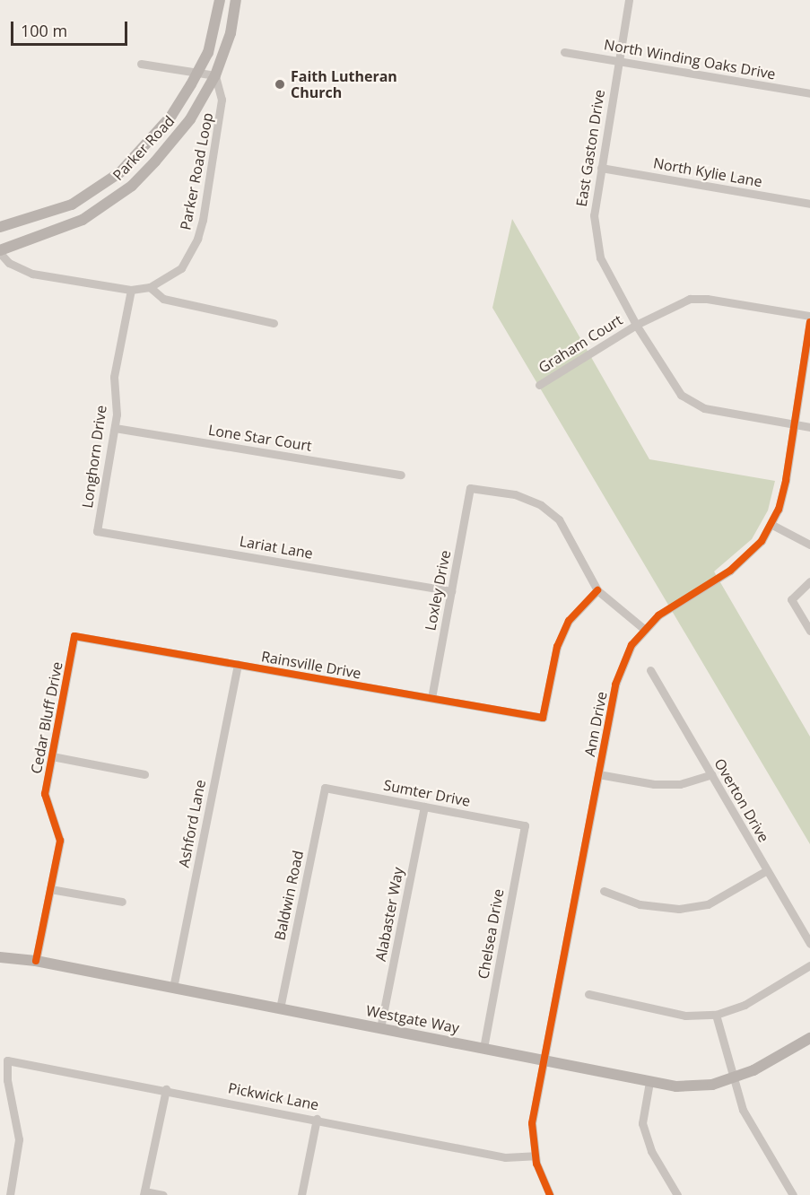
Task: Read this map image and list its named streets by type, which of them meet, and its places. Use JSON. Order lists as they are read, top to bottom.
{
  "streets": {
    "street": [
      "North Winding Oaks Drive",
      "Parker Road",
      "East Gaston Drive",
      "Parker Road Loop",
      "North Kylie Lane",
      "Graham Court",
      "Lone Star Court",
      "Longhorn Drive",
      "Lariat Lane",
      "Loxley Drive",
      "Rainsville Drive",
      "Cedar Bluff Drive",
      "Ann Drive",
      "Sumter Drive",
      "Overton Drive",
      "Ashford Lane",
      "Baldwin Road",
      "Alabaster Way",
      "Chelsea Drive",
      "Westgate Way",
      "Pickwick Lane"
    ]
  },
  "crossings": [
    ["North Winding Oaks Drive", "East Gaston Drive"],
    ["Parker Road", "Parker Road Loop"],
    ["East Gaston Drive", "North Kylie Lane"],
    ["East Gaston Drive", "Graham Court"],
    ["East Gaston Drive", "Ann Drive"],
    ["Parker Road Loop", "Longhorn Drive"],
    ["Lone Star Court", "Longhorn Drive"],
    ["Longhorn Drive", "Lariat Lane"],
    ["Lariat Lane", "Loxley Drive"],
    ["Loxley Drive", "Rainsville Drive"],
    ["Rainsville Drive", "Cedar Bluff Drive"],
    ["Rainsville Drive", "Ashford Lane"],
    ["Cedar Bluff Drive", "Westgate Way"],
    ["Ann Drive", "Westgate Way"],
    ["Ann Drive", "Pickwick Lane"],
    ["Sumter Drive", "Baldwin Road"],
    ["Sumter Drive", "Alabaster Way"],
    ["Sumter Drive", "Chelsea Drive"],
    ["Ashford Lane", "Westgate Way"],
    ["Baldwin Road", "Westgate Way"],
    ["Alabaster Way", "Westgate Way"],
    ["Chelsea Drive", "Westgate Way"]
  ],
  "places": ["Faith Lutheran Church"],
  "scale_bar": "100 m"
}
